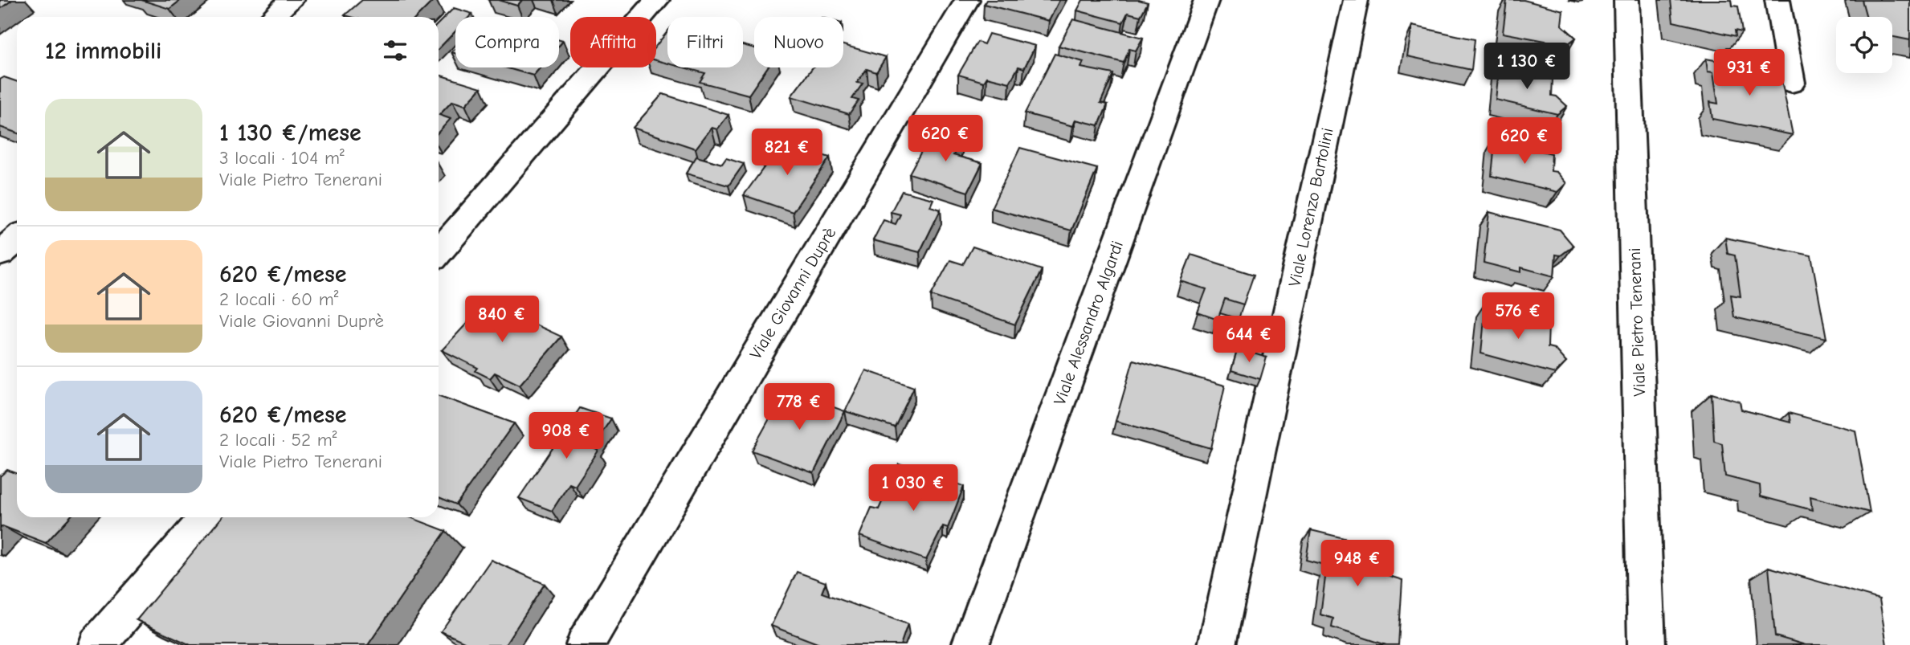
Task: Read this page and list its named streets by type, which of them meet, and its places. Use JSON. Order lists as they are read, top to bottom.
{
  "streets": {
    "street": [
      "Viale Lorenzo Bartolini",
      "Viale Giovanni Duprè",
      "Viale Pietro Tenerani",
      "Viale Alessandro Algardi"
    ]
  },
  "page": {
    "chip": [
      "Compra",
      "Affitta",
      "Filtri",
      "Nuovo"
    ],
    "heading": "12 immobili",
    "price": [
      "1 130 €",
      "931 €",
      "620 €",
      "620 €",
      "821 €",
      "576 €",
      "840 €",
      "644 €",
      "778 €",
      "908 €",
      "1 030 €",
      "948 €"
    ],
    "list": [
      {
        "name": "1 130 €/mese",
        "note": "3 locali · 104 m² · Viale Pietro Tenerani"
      },
      {
        "name": "620 €/mese",
        "note": "2 locali · 60 m² · Viale Giovanni Duprè"
      },
      {
        "name": "620 €/mese",
        "note": "2 locali · 52 m² · Viale Pietro Tenerani"
      }
    ]
  }
}
